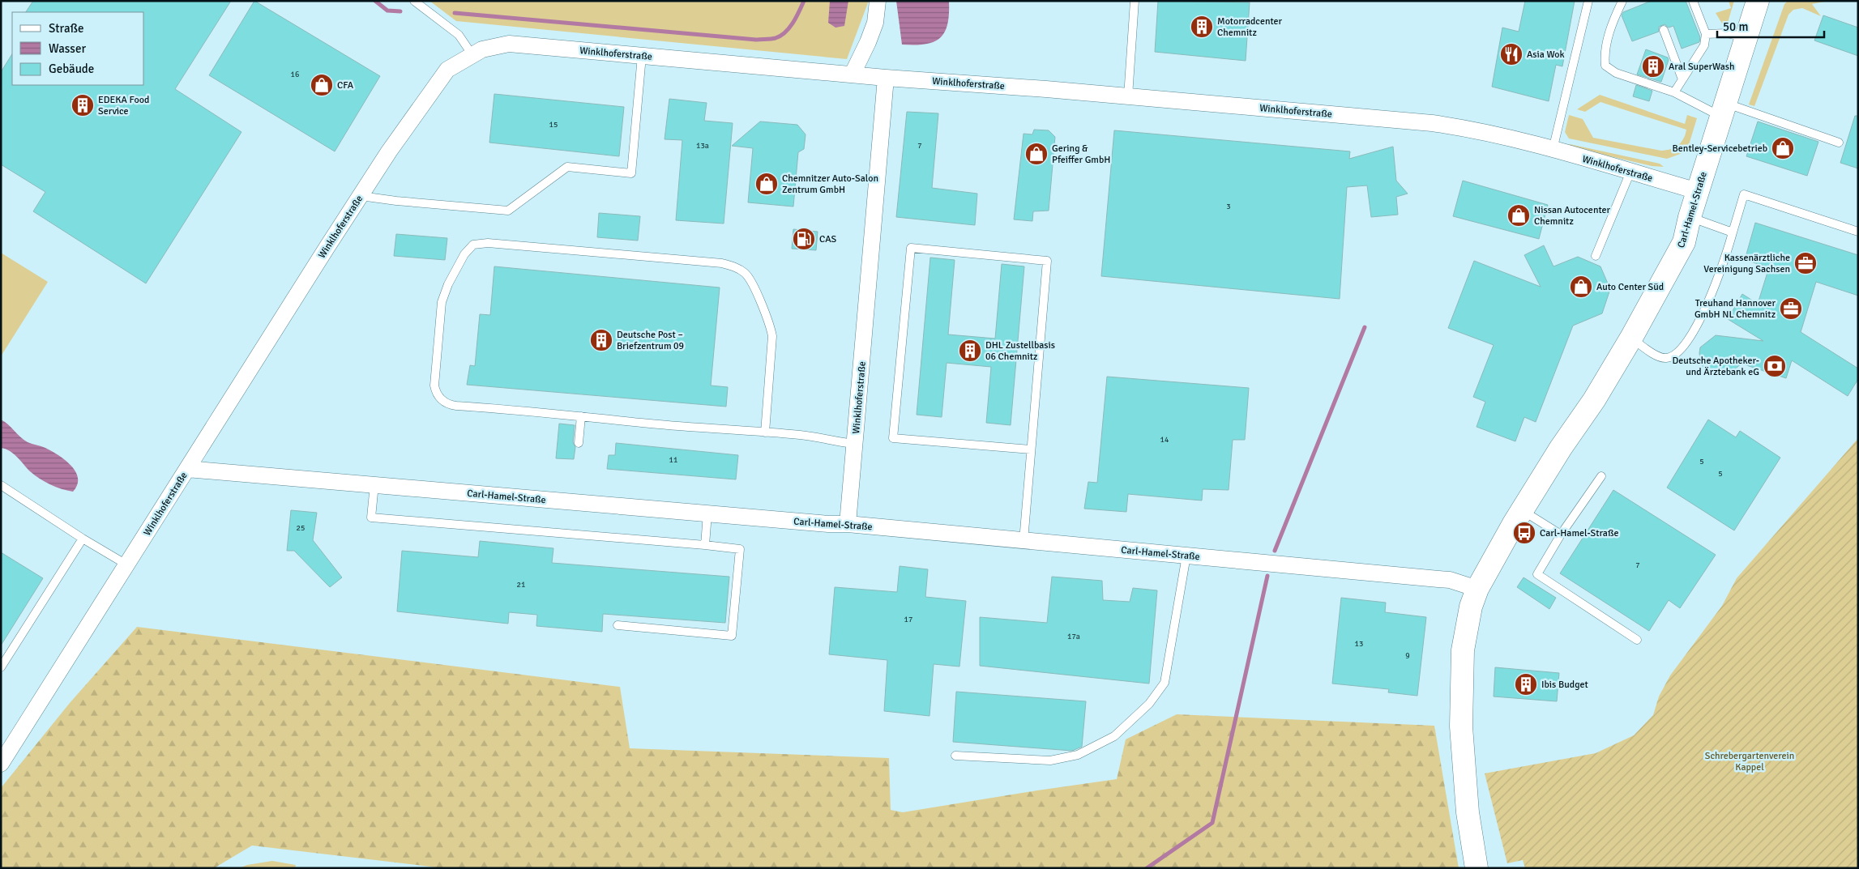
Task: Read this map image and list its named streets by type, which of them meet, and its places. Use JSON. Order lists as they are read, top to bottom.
{
  "streets": {
    "main road": ["Carl-Hamel-Straße"],
    "street": ["Winklhoferstraße"]
  },
  "crossings": [
    ["Winklhoferstraße", "Carl-Hamel-Straße"]
  ],
  "parks": ["Schrebergartenverein Kappel"],
  "places": {
    "building": [
      "Motorradcenter Chemnitz",
      "Aral SuperWash",
      "EDEKA Food Service",
      "Deutsche Post – Briefzentrum 09",
      "DHL Zustellbasis 06 Chemnitz",
      "Ibis Budget"
    ],
    "restaurant": ["Asia Wok"],
    "shop": [
      "CFA",
      "Bentley-Servicebetrieb",
      "Gering & Pfeiffer GmbH",
      "Chemnitzer Auto-Salon Zentrum GmbH",
      "Nissan Autocenter Chemnitz",
      "Auto Center Süd"
    ],
    "fuel station": ["CAS"],
    "office": ["Kassenärztliche Vereinigung Sachsen", "Treuhand Hannover GmbH NL Chemnitz"],
    "bank": ["Deutsche Apotheker- und Ärztebank eG"],
    "bus stop": ["Carl-Hamel-Straße"]
  },
  "house_numbers": [
    "16",
    "15",
    "13a",
    "7",
    "3",
    "14",
    "11",
    "5",
    "5",
    "25",
    "7",
    "21",
    "17",
    "17a",
    "13",
    "9"
  ],
  "legend": ["Straße", "Wasser", "Gebäude"],
  "scale_bar": "50 m"
}
